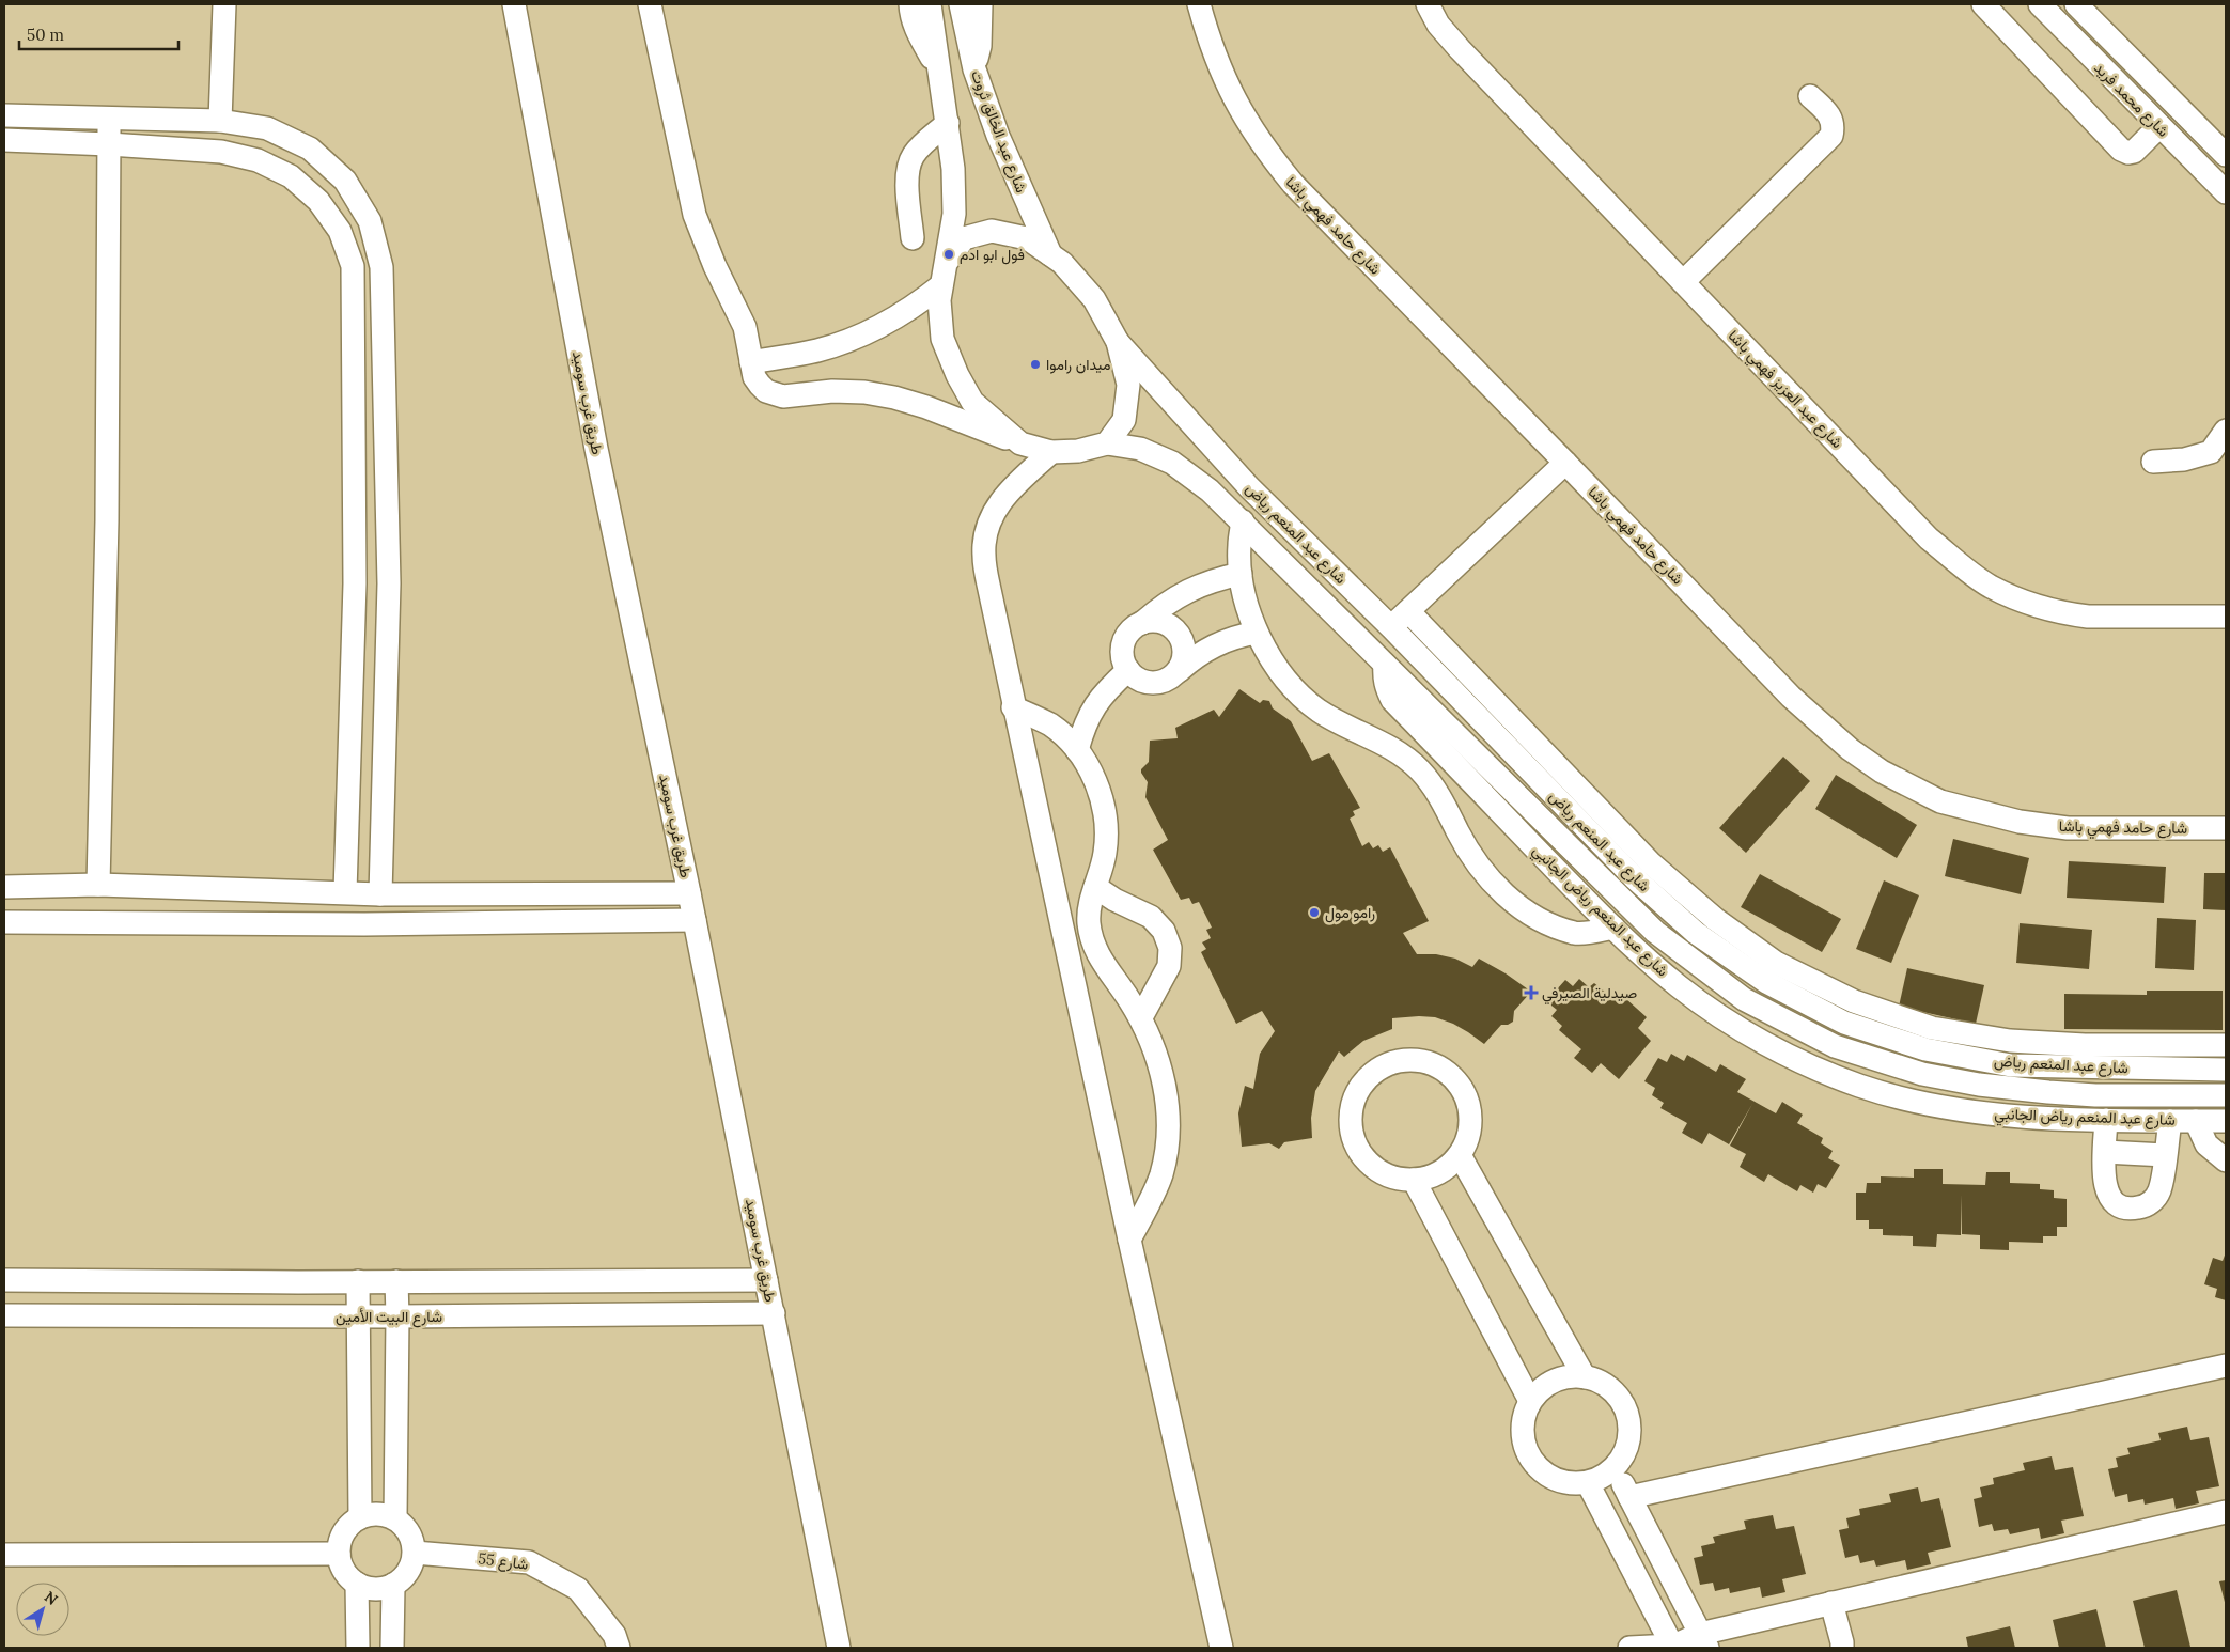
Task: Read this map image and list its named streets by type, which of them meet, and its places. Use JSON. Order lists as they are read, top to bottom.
{
  "streets": {
    "street": [
      "شارع محمد فريد",
      "شارع عبد الخالق ثروت",
      "شارع حامد فهمي باشا",
      "شارع عبد العزيز فهمي باشا",
      "طريق غرب سوميد",
      "شارع عبد المنعم رياض",
      "شارع عبد المنعم رياض الجانبي",
      "شارع البيت الأمين",
      "شارع 55"
    ]
  },
  "crossings": [
    ["طريق غرب سوميد", "شارع البيت الأمين"],
    ["شارع عبد المنعم رياض", "شارع عبد المنعم رياض الجانبي"]
  ],
  "places": {
    "other": ["فول ابو ادم", "ميدان راموا", "رامو مول"],
    "health": ["صيدلية الصيرفي"]
  },
  "scale_bar": "50 m",
  "north": "top right"
}
